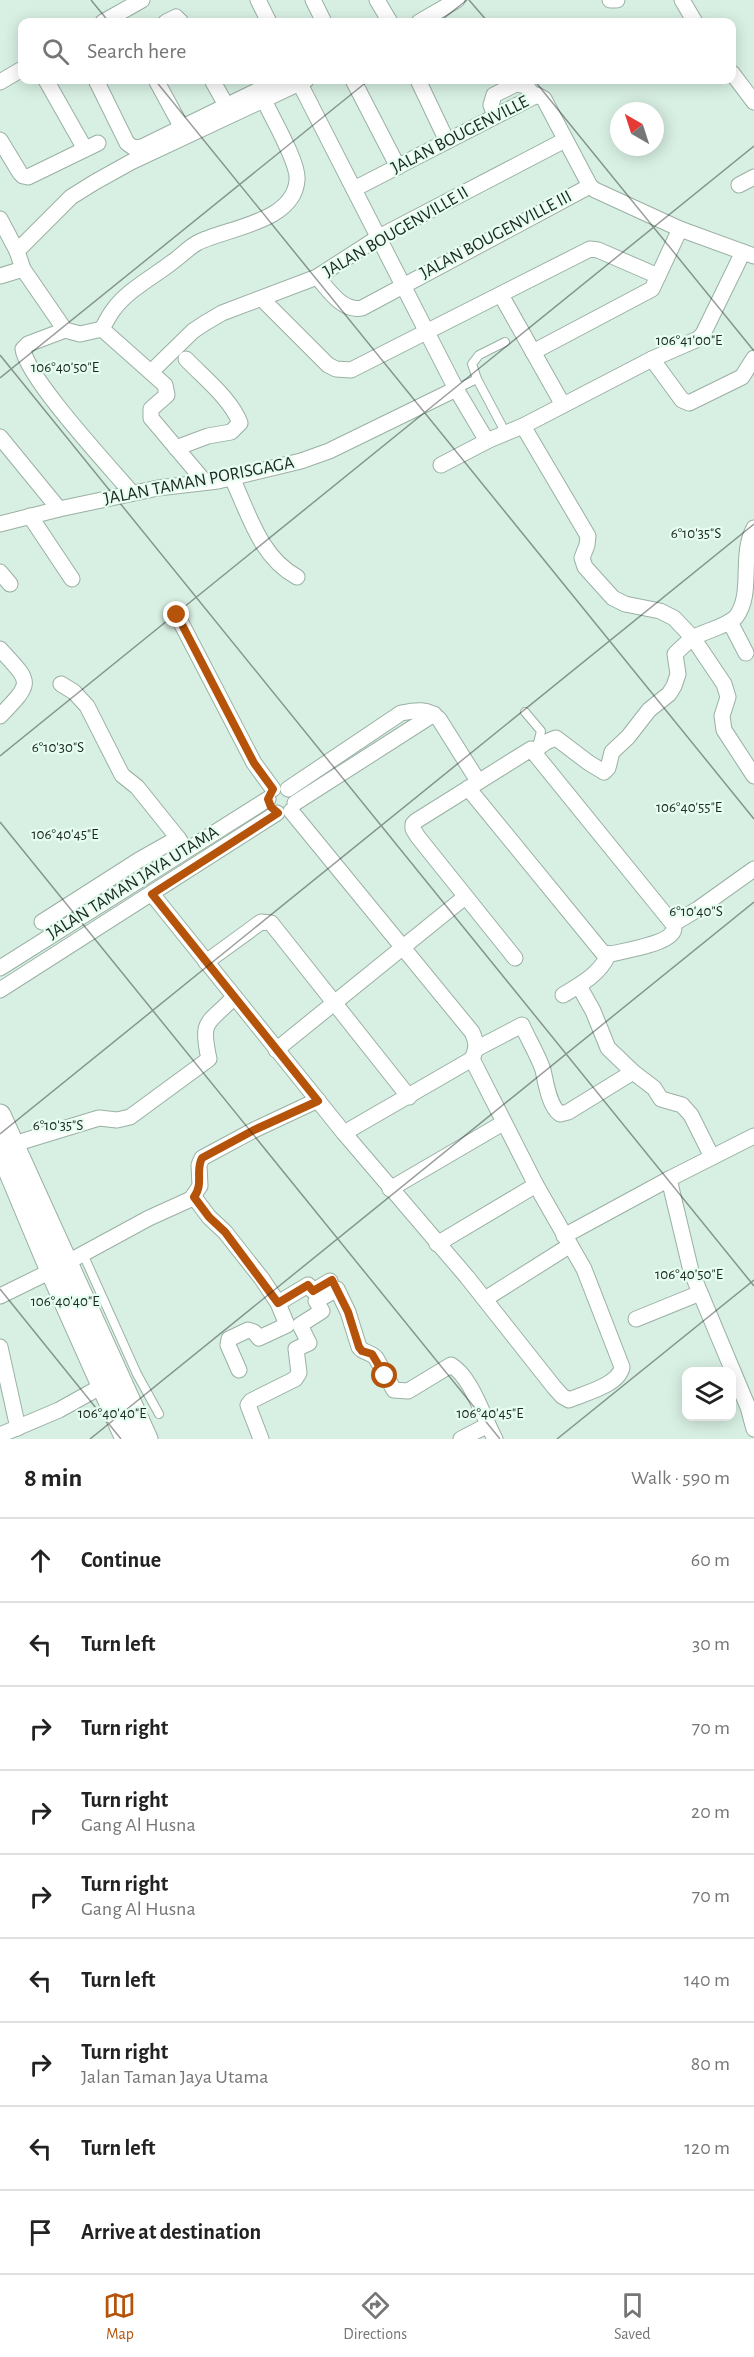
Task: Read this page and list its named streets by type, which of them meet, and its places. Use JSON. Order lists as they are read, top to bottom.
{
  "streets": {
    "street": [
      "JALAN BOUGENVILLE",
      "JALAN BOUGENVILLE II",
      "JALAN BOUGENVILLE III",
      "JALAN TAMAN PORISGAGA",
      "JALAN TAMAN JAYA UTAMA"
    ]
  },
  "crossings": [
    ["JALAN BOUGENVILLE", "JALAN BOUGENVILLE II"],
    ["JALAN BOUGENVILLE", "JALAN BOUGENVILLE III"],
    ["JALAN BOUGENVILLE II", "JALAN BOUGENVILLE III"]
  ],
  "north": "top left",
  "page": {
    "search": "Search here",
    "heading": ["8 min", "Walk · 590 m"],
    "list": [
      ["Continue", "60 m"],
      ["Turn left", "30 m"],
      ["Turn right", "70 m"],
      ["Turn right", "Gang Al Husna", "20 m"],
      ["Turn right", "Gang Al Husna", "70 m"],
      ["Turn left", "140 m"],
      ["Turn right", "Jalan Taman Jaya Utama", "80 m"],
      ["Turn left", "120 m"],
      "Arrive at destination"
    ],
    "nav": ["Map", "Directions", "Saved"]
  },
  "coordinates": [
    "106°41'00\"E",
    "106°40'50\"E",
    "6°10'35\"S",
    "6°10'30\"S",
    "106°40'55\"E",
    "106°40'45\"E",
    "6°10'40\"S",
    "106°40'40\"E"
  ]
}
